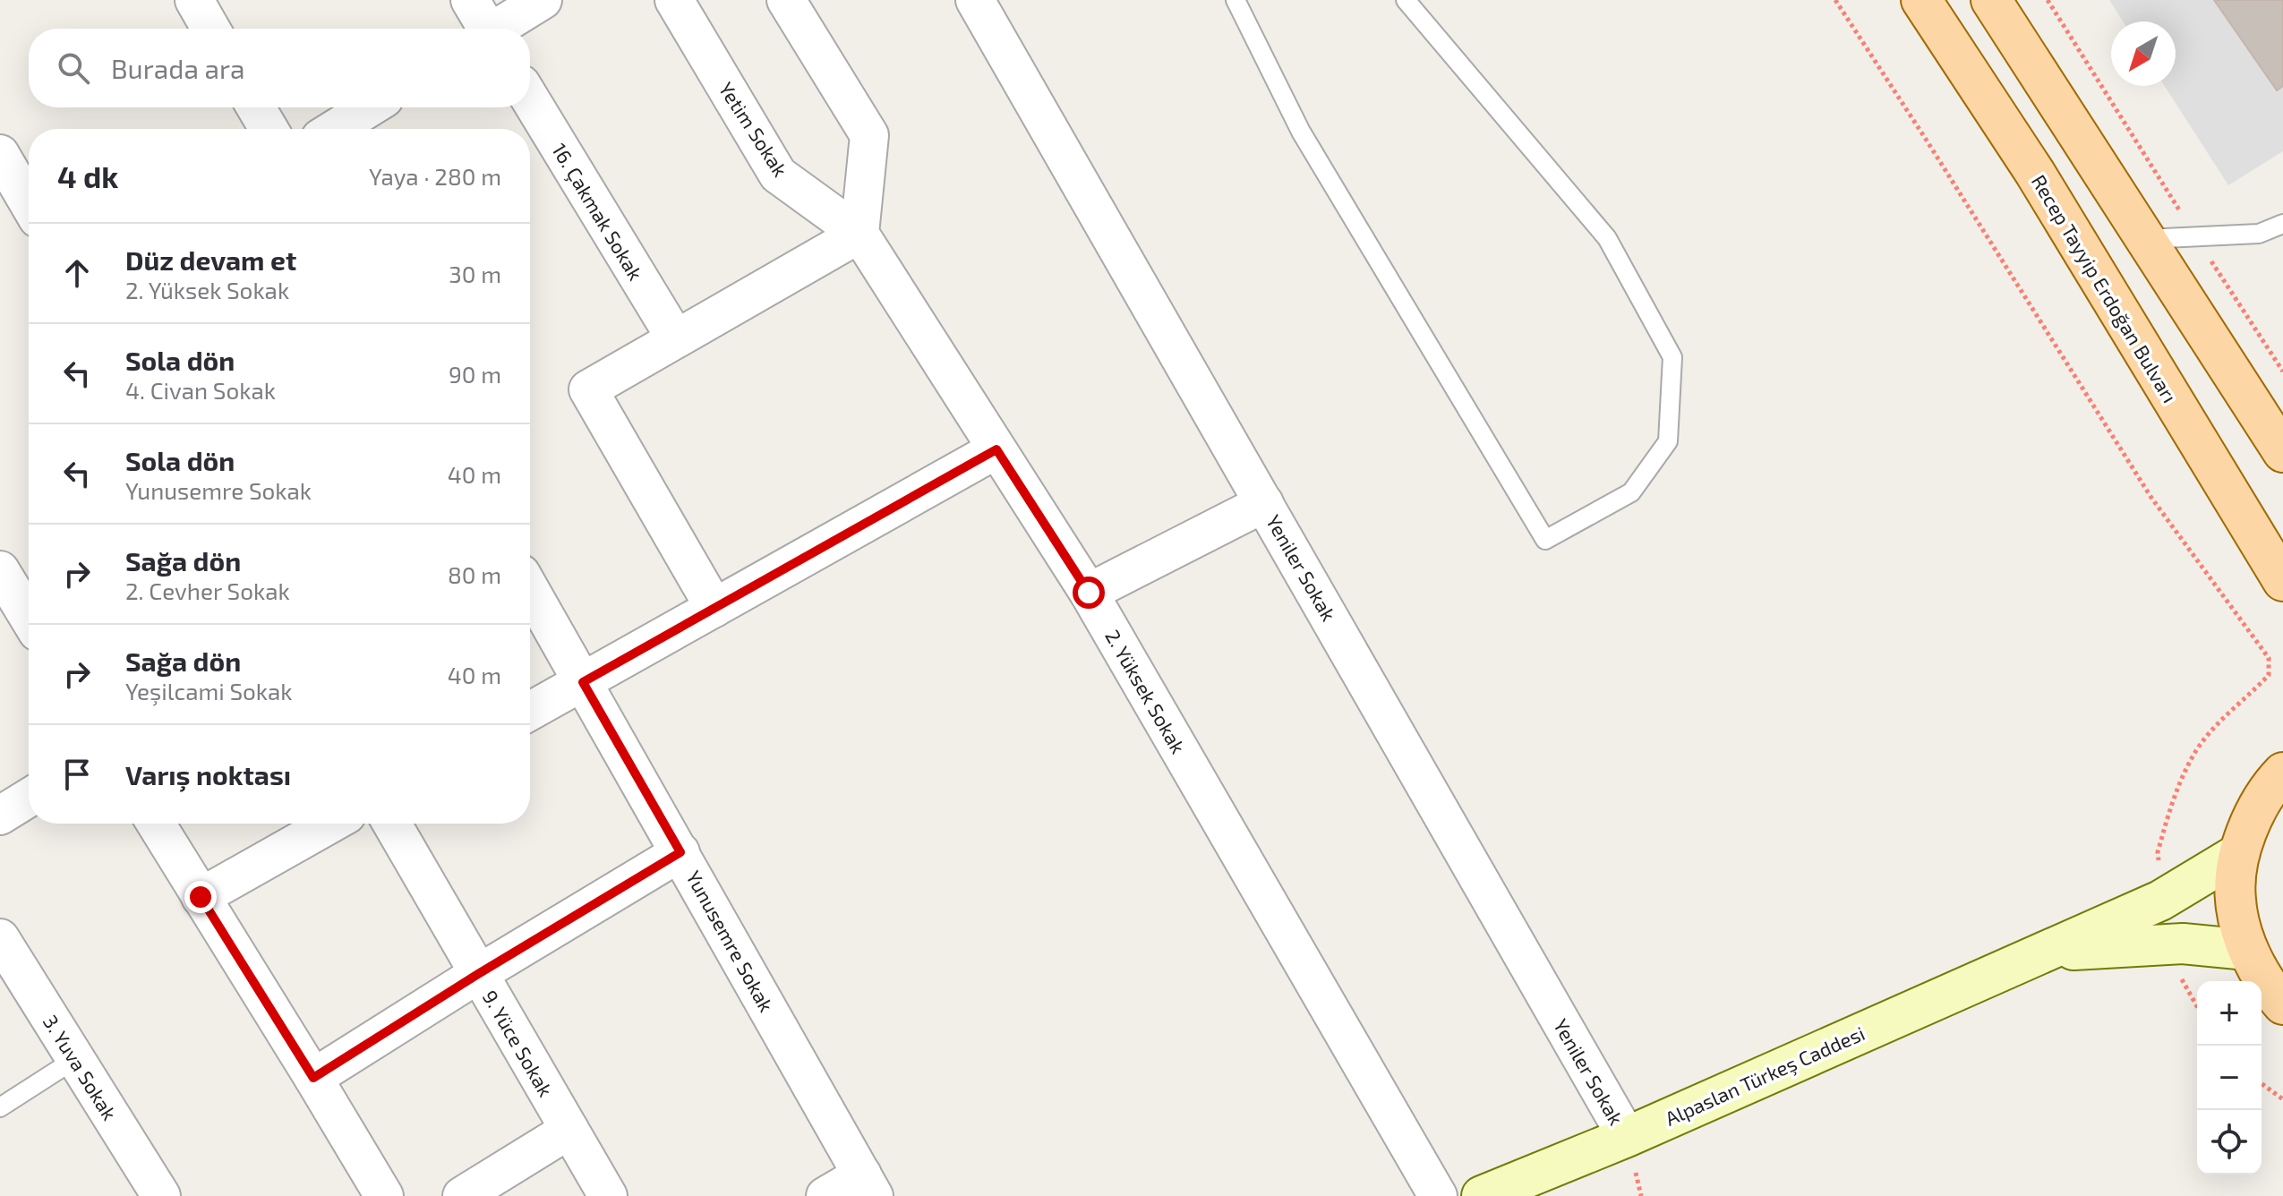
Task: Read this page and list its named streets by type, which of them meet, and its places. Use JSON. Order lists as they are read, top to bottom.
{
  "streets": {
    "main road": ["Recep Tayyip Erdoğan Bulvarı", "Alpaslan Türkeş Caddesi"],
    "street": [
      "Yetim Sokak",
      "16. Çakmak Sokak",
      "Yeniler Sokak",
      "2. Yüksek Sokak",
      "Yunusemre Sokak",
      "9. Yüce Sokak",
      "3. Yuva Sokak"
    ]
  },
  "crossings": [
    ["Yetim Sokak", "2. Yüksek Sokak"],
    ["Yeniler Sokak", "Alpaslan Türkeş Caddesi"]
  ],
  "north": "bottom left",
  "page": {
    "search": "Burada ara",
    "heading": ["4 dk", "Yaya · 280 m"],
    "list": [
      ["Düz devam et", "2. Yüksek Sokak", "30 m"],
      ["Sola dön", "4. Civan Sokak", "90 m"],
      ["Sola dön", "Yunusemre Sokak", "40 m"],
      ["Sağa dön", "2. Cevher Sokak", "80 m"],
      ["Sağa dön", "Yeşilcami Sokak", "40 m"],
      "Varış noktası"
    ],
    "map_buttons": ["+", "−"]
  }
}
